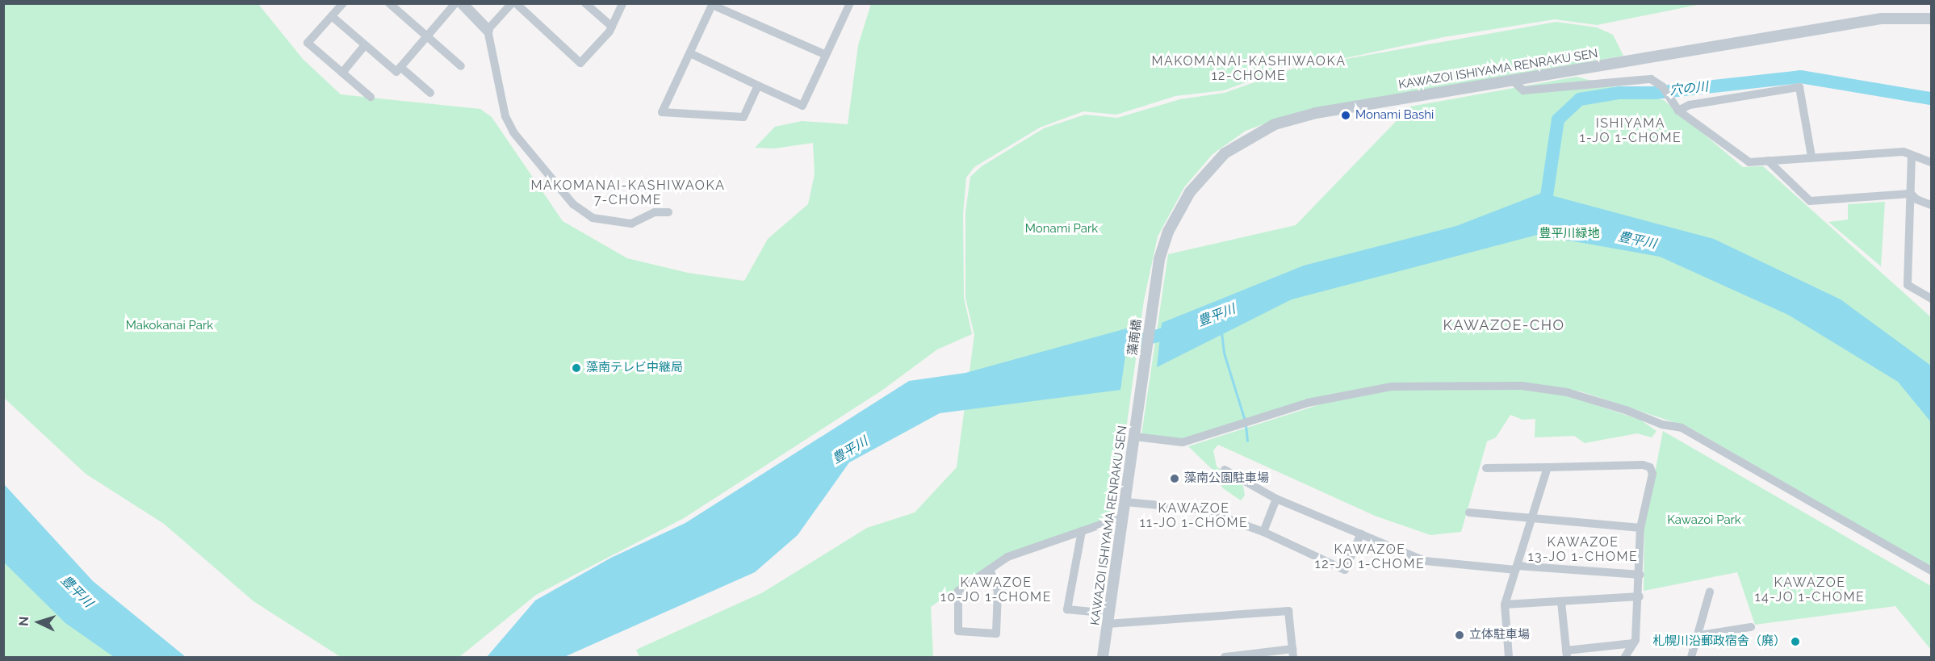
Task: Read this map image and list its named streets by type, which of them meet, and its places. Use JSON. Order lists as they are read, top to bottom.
{
  "streets": {
    "street": ["KAWAZOI ISHIYAMA RENRAKU SEN", "藻南橋"]
  },
  "crossings": [
    ["KAWAZOI ISHIYAMA RENRAKU SEN", "藻南橋"]
  ],
  "districts": [
    "MAKOMANAI-KASHIWAOKA 12-CHOME",
    "ISHIYAMA 1-JO 1-CHOME",
    "MAKOMANAI-KASHIWAOKA 7-CHOME",
    "KAWAZOE-CHO",
    "KAWAZOE 11-JO 1-CHOME",
    "KAWAZOE 13-JO 1-CHOME",
    "KAWAZOE 12-JO 1-CHOME",
    "KAWAZOE 10-JO 1-CHOME",
    "KAWAZOE 14-JO 1-CHOME"
  ],
  "water": ["穴の川", "豊平川"],
  "parks": [
    "Monami Park",
    "豊平川緑地",
    "Makokanai Park",
    "Kawazoi Park"
  ],
  "places": [
    "Monami Bashi",
    "藻南テレビ中継局",
    "藻南公園駐車場",
    "立体駐車場",
    "札幌川沿郵政宿舎（廃）"
  ],
  "north": "left"
}
